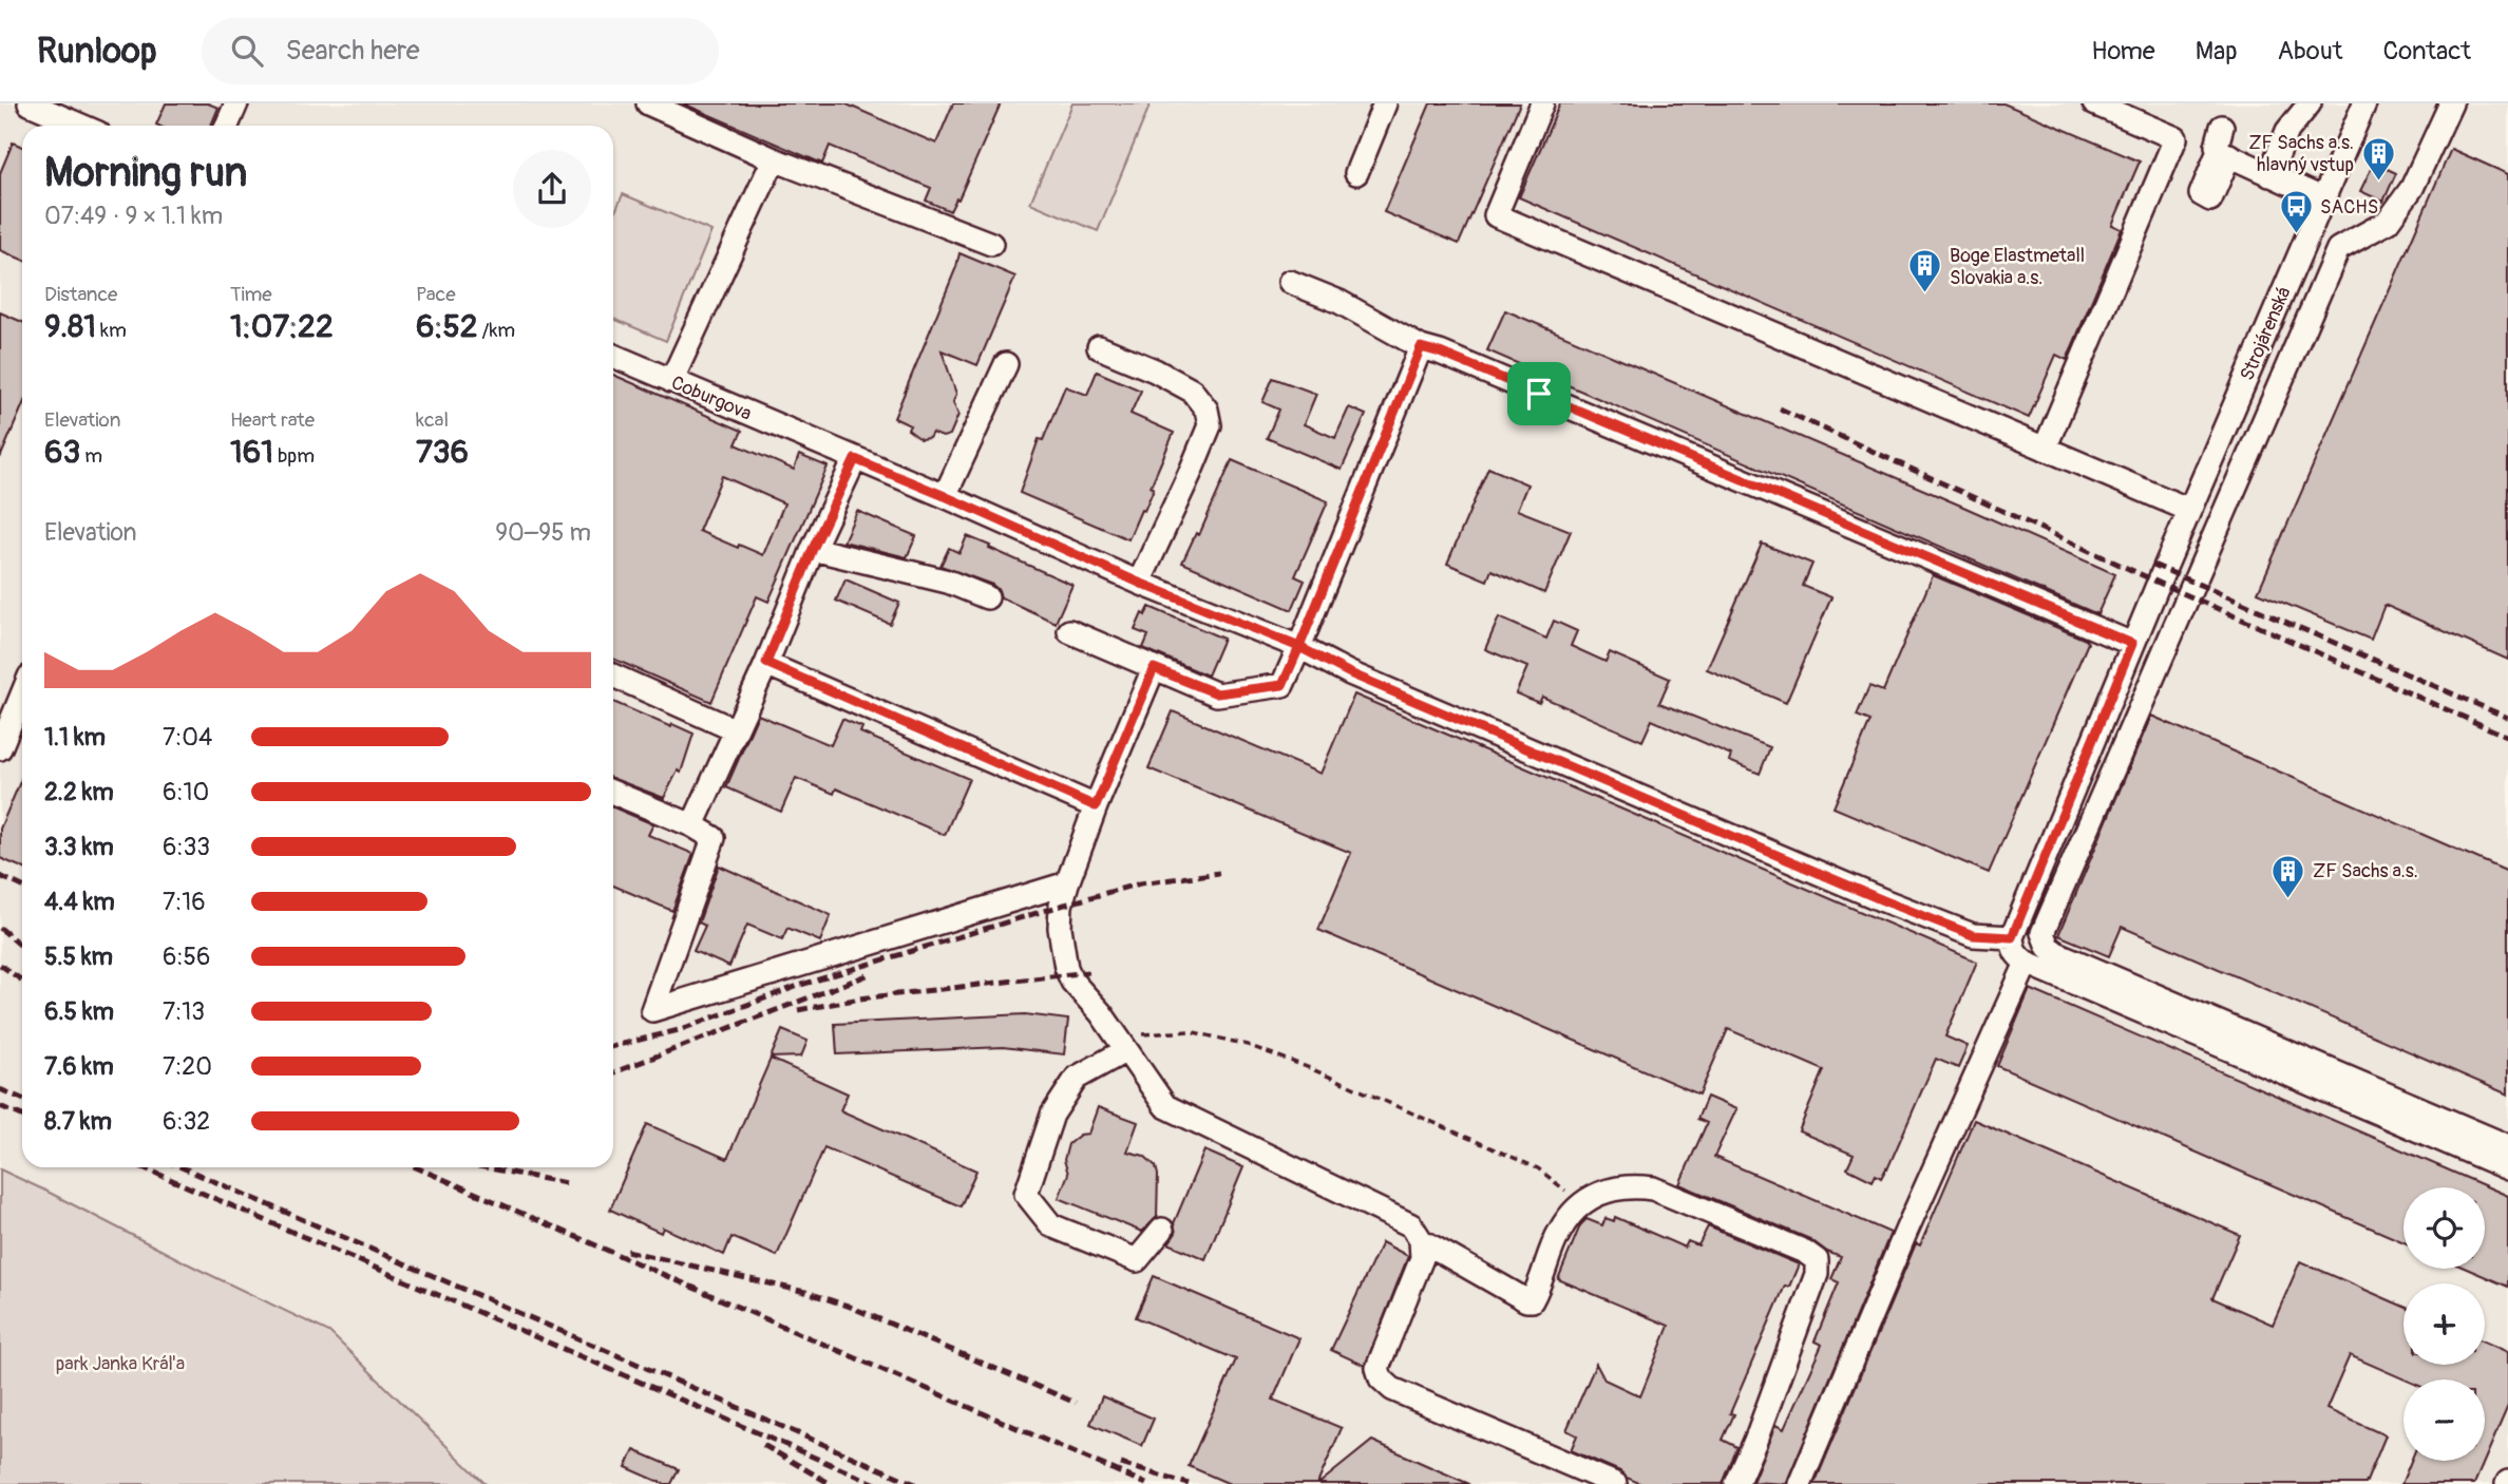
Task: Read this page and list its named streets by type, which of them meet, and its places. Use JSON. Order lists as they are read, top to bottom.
{
  "streets": {
    "street": ["Strojárenská", "Coburgova"]
  },
  "crossings": [
    ["Strojárenská", "Coburgova"]
  ],
  "parks": ["park Janka Kráľa"],
  "places": {
    "building": ["ZF Sachs a.s. hlavný vstup", "Boge Elastmetall Slovakia a.s.", "ZF Sachs a.s."],
    "bus stop": ["SACHS"]
  },
  "page": {
    "header": "Runloop",
    "search": "Search here",
    "nav": [
      "Home",
      "Map",
      "About",
      "Contact"
    ],
    "heading": ["Morning run", "07:49 · 9 × 1.1 km"],
    "stats": [
      ["Distance", "9.81 km"],
      ["Time", "1:07:22"],
      ["Pace", "6:52 /km"],
      ["Elevation", "63 m"],
      ["Heart rate", "161 bpm"],
      ["kcal", "736"]
    ],
    "chart": ["Elevation", "90–95 m"],
    "list": [
      {
        "name": "1.1 km",
        "note": "7:04"
      },
      {
        "name": "2.2 km",
        "note": "6:10"
      },
      {
        "name": "3.3 km",
        "note": "6:33"
      },
      {
        "name": "4.4 km",
        "note": "7:16"
      },
      {
        "name": "5.5 km",
        "note": "6:56"
      },
      {
        "name": "6.5 km",
        "note": "7:13"
      },
      {
        "name": "7.6 km",
        "note": "7:20"
      },
      {
        "name": "8.7 km",
        "note": "6:32"
      }
    ],
    "map_buttons": ["+", "−"]
  }
}
